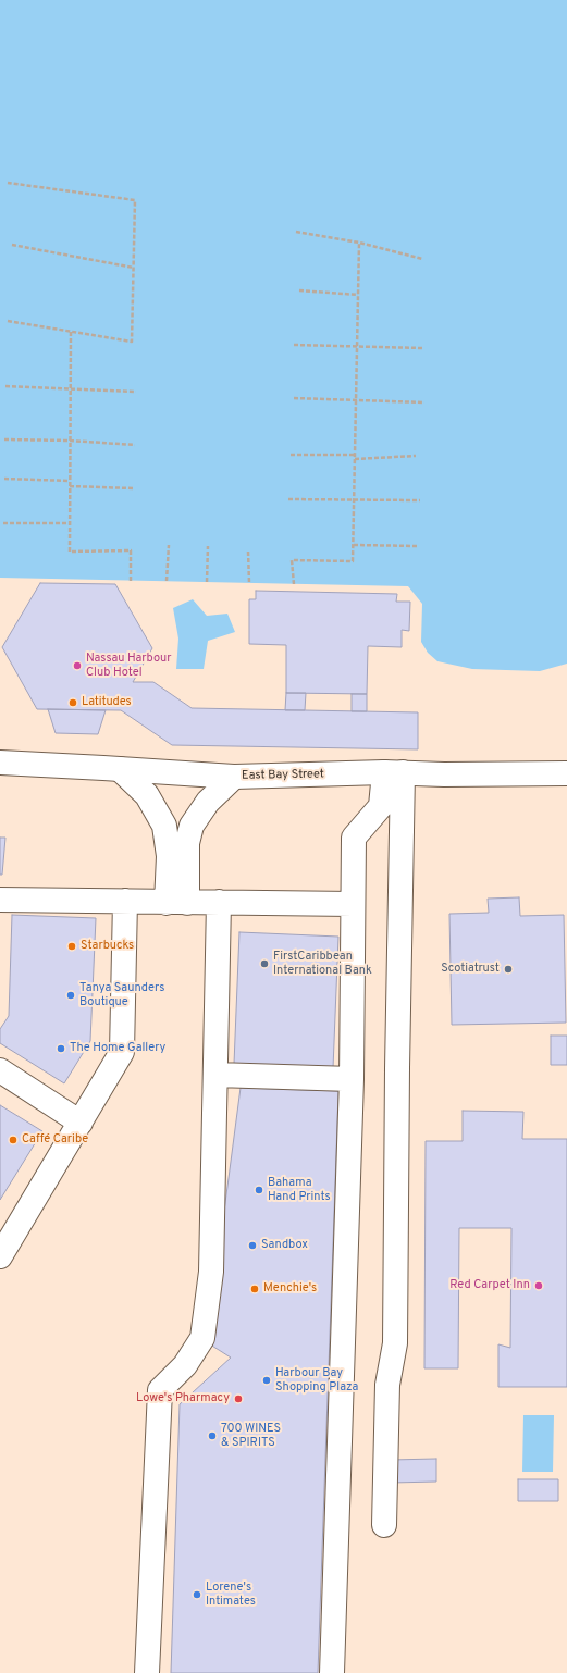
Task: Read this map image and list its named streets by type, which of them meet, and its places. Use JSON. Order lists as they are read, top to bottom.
{
  "streets": {
    "main road": ["East Bay Street"]
  },
  "places": [
    "Nassau Harbour Club Hotel",
    "Latitudes",
    "Starbucks",
    "FirstCaribbean International Bank",
    "Scotiatrust",
    "Tanya Saunders Boutique",
    "The Home Gallery",
    "Caffé Caribe",
    "Bahama Hand Prints",
    "Sandbox",
    "Red Carpet Inn",
    "Menchie's",
    "Harbour Bay Shopping Plaza",
    "Lowe's Pharmacy",
    "700 WINES & SPIRITS",
    "Lorene's Intimates"
  ]
}
